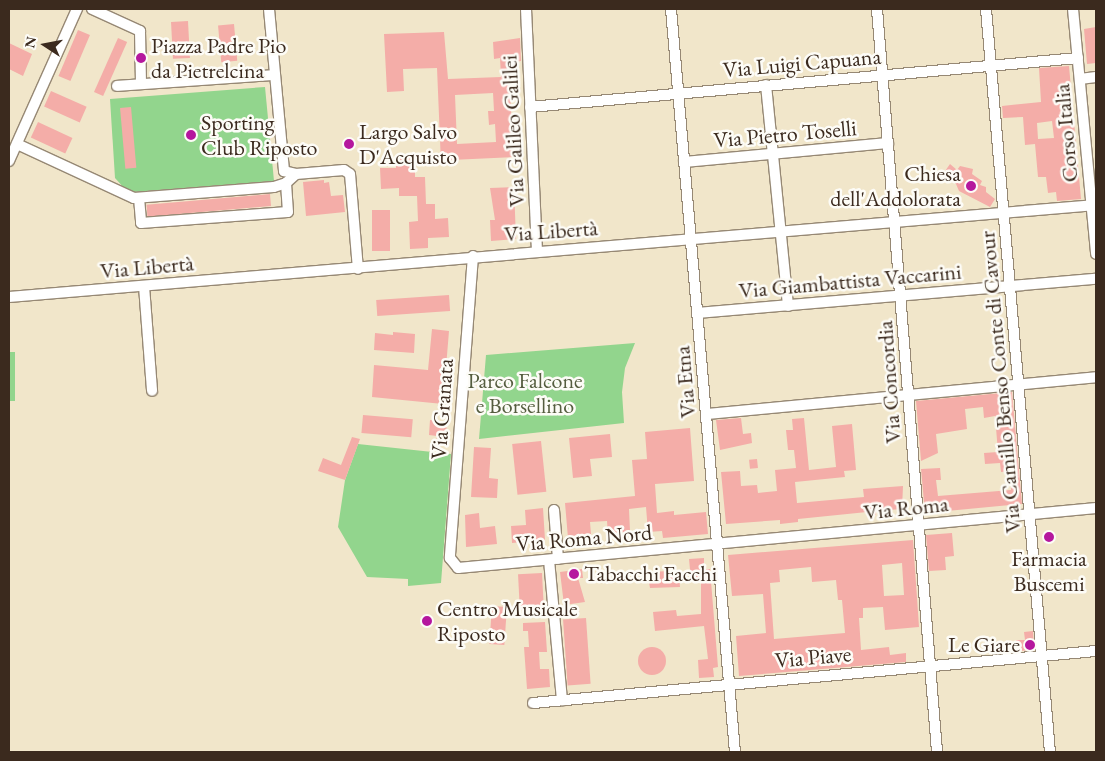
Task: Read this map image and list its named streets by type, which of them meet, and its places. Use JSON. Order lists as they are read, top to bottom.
{
  "streets": {
    "street": [
      "Via Luigi Capuana",
      "Via Galileo Galilei",
      "Corso Italia",
      "Via Pietro Toselli",
      "Via Libertà",
      "Via Giambattista Vaccarini",
      "Via Etna",
      "Via Concordia",
      "Via Camillo Benso Conte di Cavour",
      "Via Granata",
      "Via Roma",
      "Via Roma Nord",
      "Via Piave"
    ]
  },
  "crossings": [
    ["Via Luigi Capuana", "Via Galileo Galilei"],
    ["Via Luigi Capuana", "Corso Italia"],
    ["Via Luigi Capuana", "Via Etna"],
    ["Via Luigi Capuana", "Via Concordia"],
    ["Via Luigi Capuana", "Via Camillo Benso Conte di Cavour"],
    ["Via Galileo Galilei", "Via Libertà"],
    ["Corso Italia", "Via Libertà"],
    ["Via Pietro Toselli", "Via Etna"],
    ["Via Pietro Toselli", "Via Concordia"],
    ["Via Libertà", "Via Etna"],
    ["Via Libertà", "Via Concordia"],
    ["Via Libertà", "Via Camillo Benso Conte di Cavour"],
    ["Via Libertà", "Via Granata"],
    ["Via Giambattista Vaccarini", "Via Etna"],
    ["Via Giambattista Vaccarini", "Via Concordia"],
    ["Via Giambattista Vaccarini", "Via Camillo Benso Conte di Cavour"],
    ["Via Etna", "Via Roma"],
    ["Via Etna", "Via Roma Nord"],
    ["Via Etna", "Via Piave"],
    ["Via Concordia", "Via Roma"],
    ["Via Concordia", "Via Piave"],
    ["Via Camillo Benso Conte di Cavour", "Via Roma"],
    ["Via Camillo Benso Conte di Cavour", "Via Piave"],
    ["Via Granata", "Via Roma Nord"],
    ["Via Roma", "Via Roma Nord"]
  ],
  "parks": ["Parco Falcone e Borsellino"],
  "places": [
    "Piazza Padre Pio da Pietrelcina",
    "Sporting Club Riposto",
    "Largo Salvo D'Acquisto",
    "Chiesa dell'Addolorata",
    "Farmacia Buscemi",
    "Tabacchi Facchi",
    "Centro Musicale Riposto",
    "Le Giare"
  ],
  "north": "left"
}
